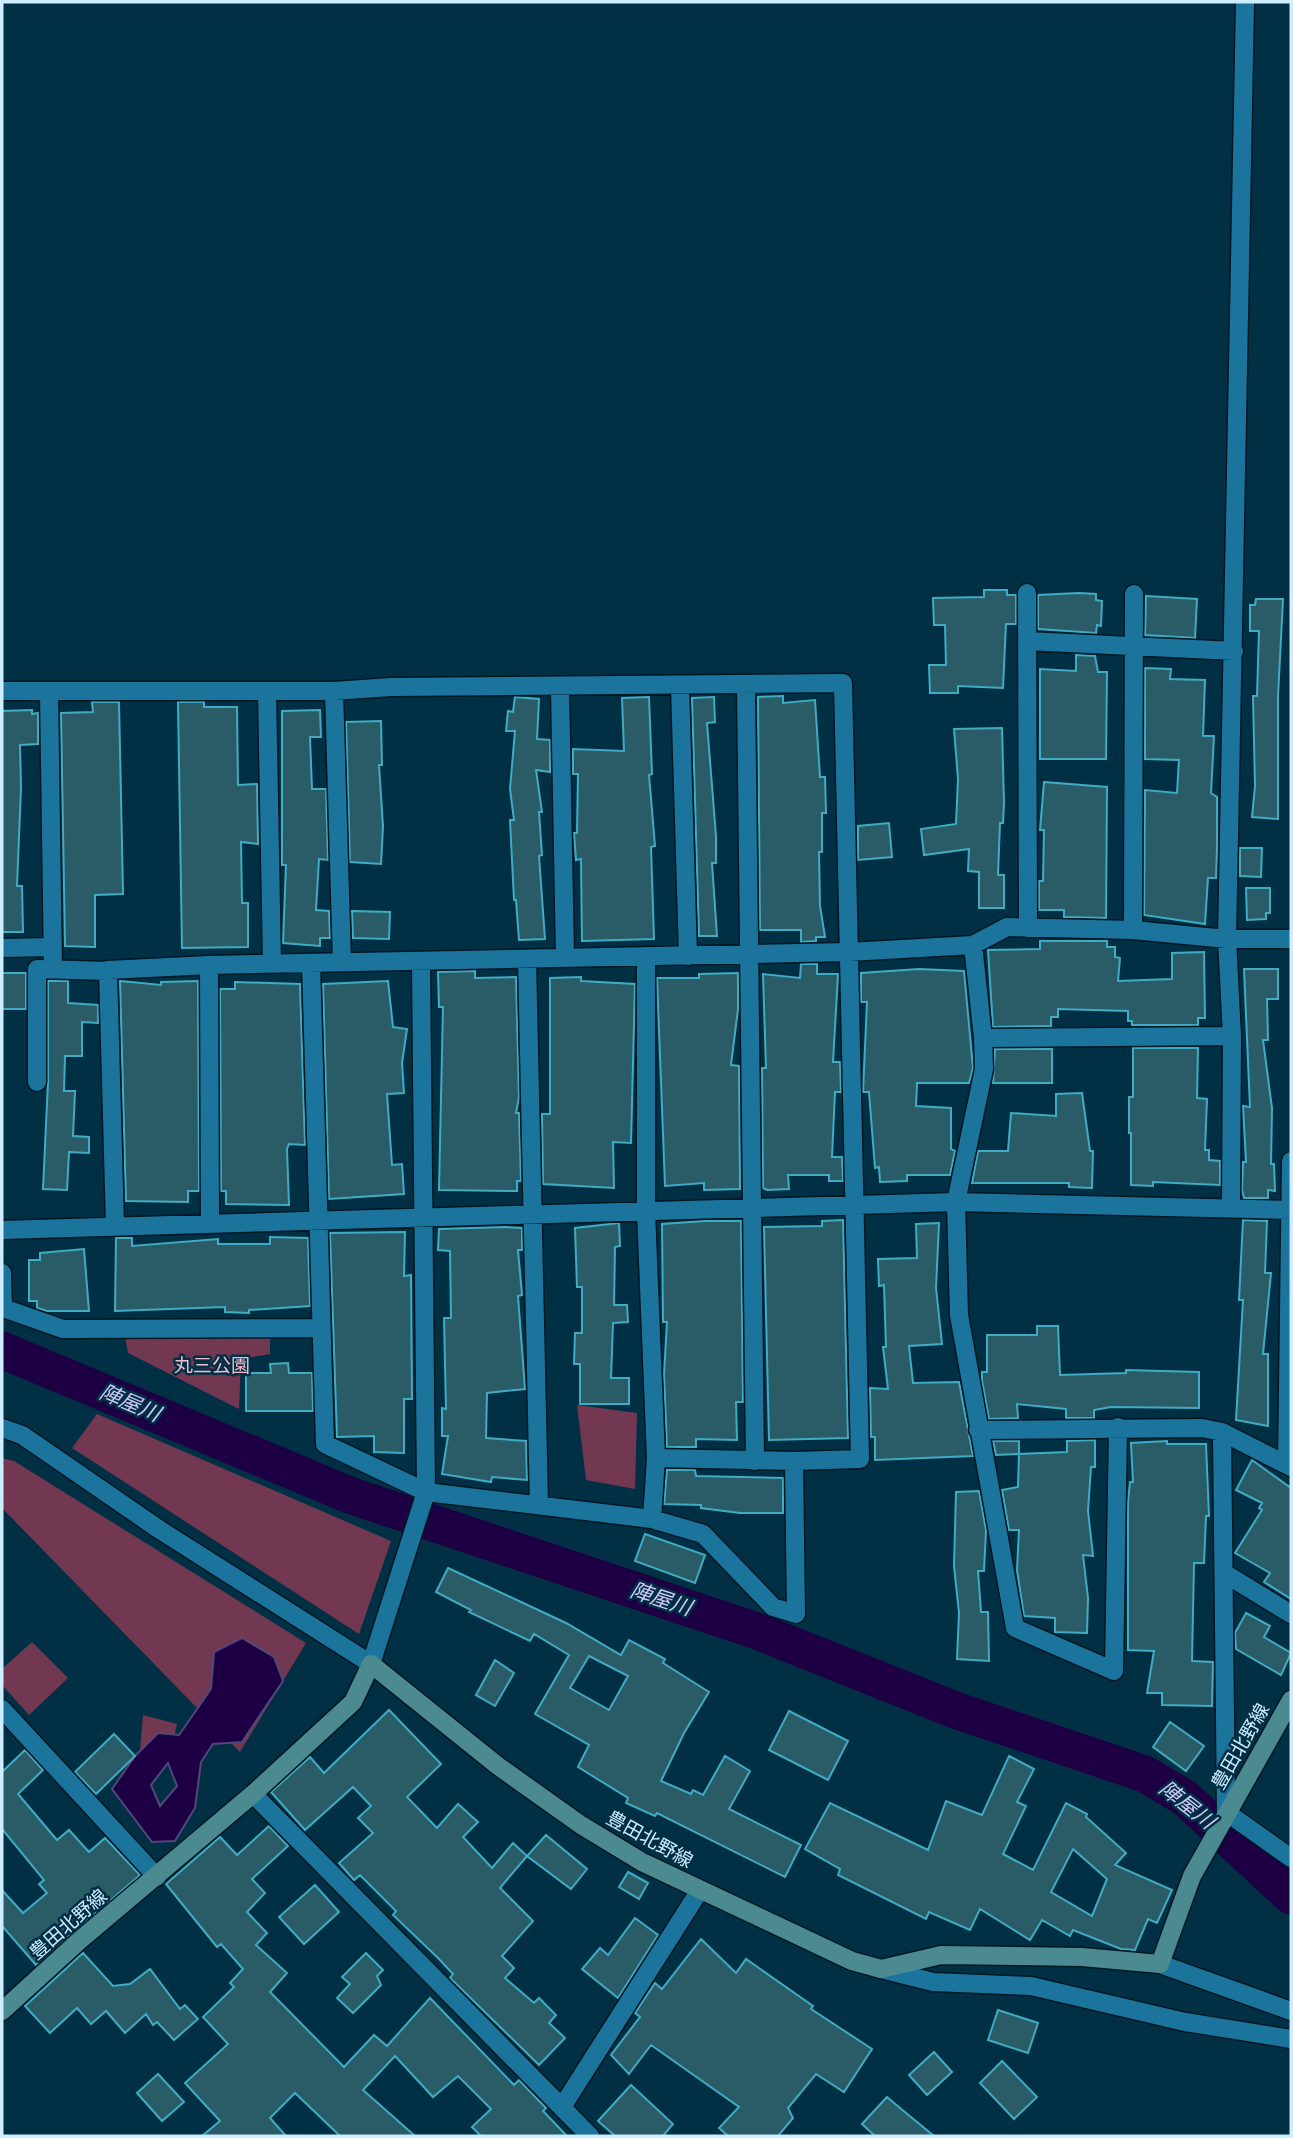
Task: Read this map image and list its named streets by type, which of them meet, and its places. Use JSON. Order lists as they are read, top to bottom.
{
  "streets": {
    "main road": ["豊田北野線"]
  },
  "water": ["陣屋川"],
  "parks": ["丸三公園"]
}
